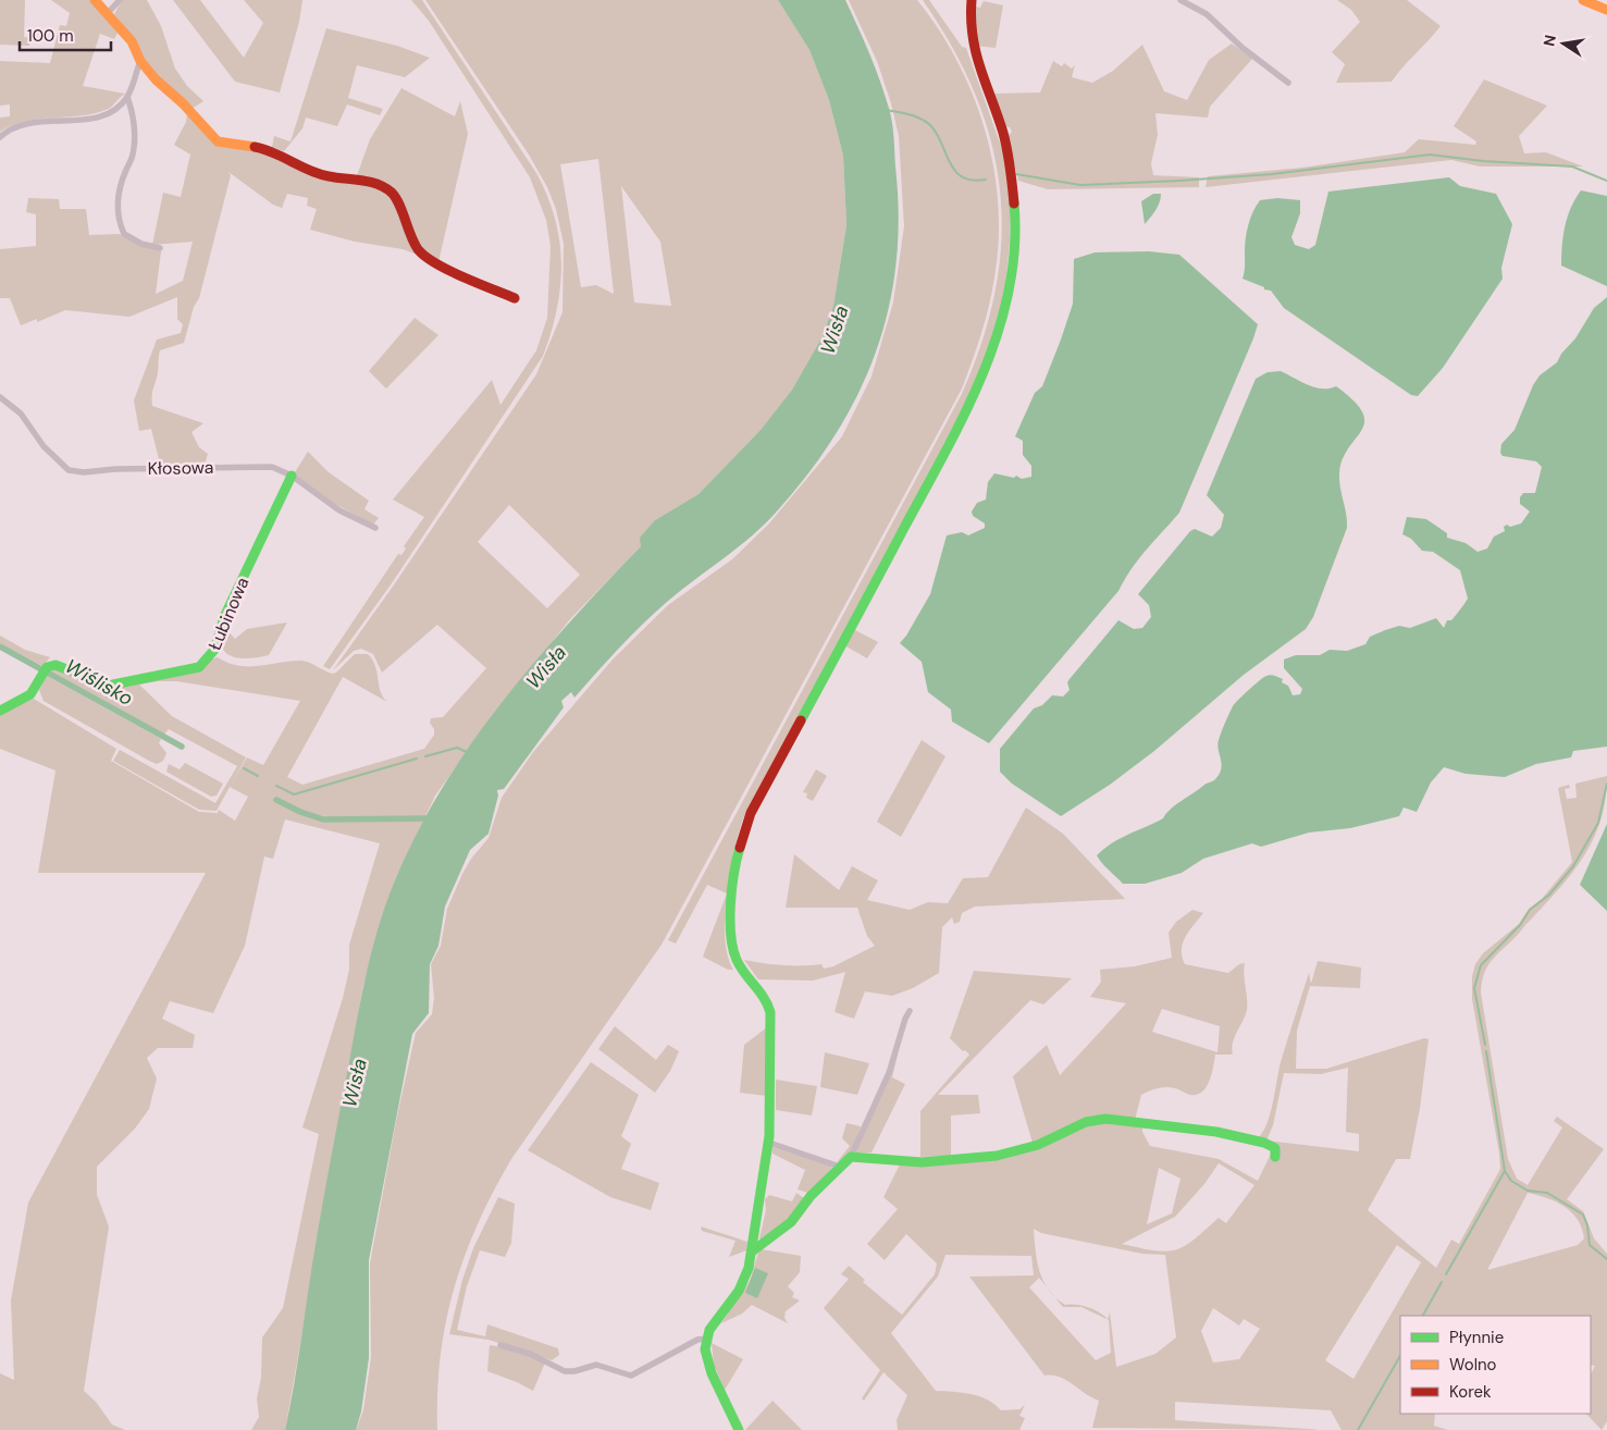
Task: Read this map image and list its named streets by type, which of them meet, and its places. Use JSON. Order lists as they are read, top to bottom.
{
  "streets": {
    "street": ["Kłosowa", "Łubinowa"]
  },
  "crossings": [
    ["Kłosowa", "Łubinowa"]
  ],
  "water": ["Wisła", "Wiślisko"],
  "legend": ["Płynnie", "Wolno", "Korek"],
  "scale_bar": "100 m",
  "north": "left"
}
